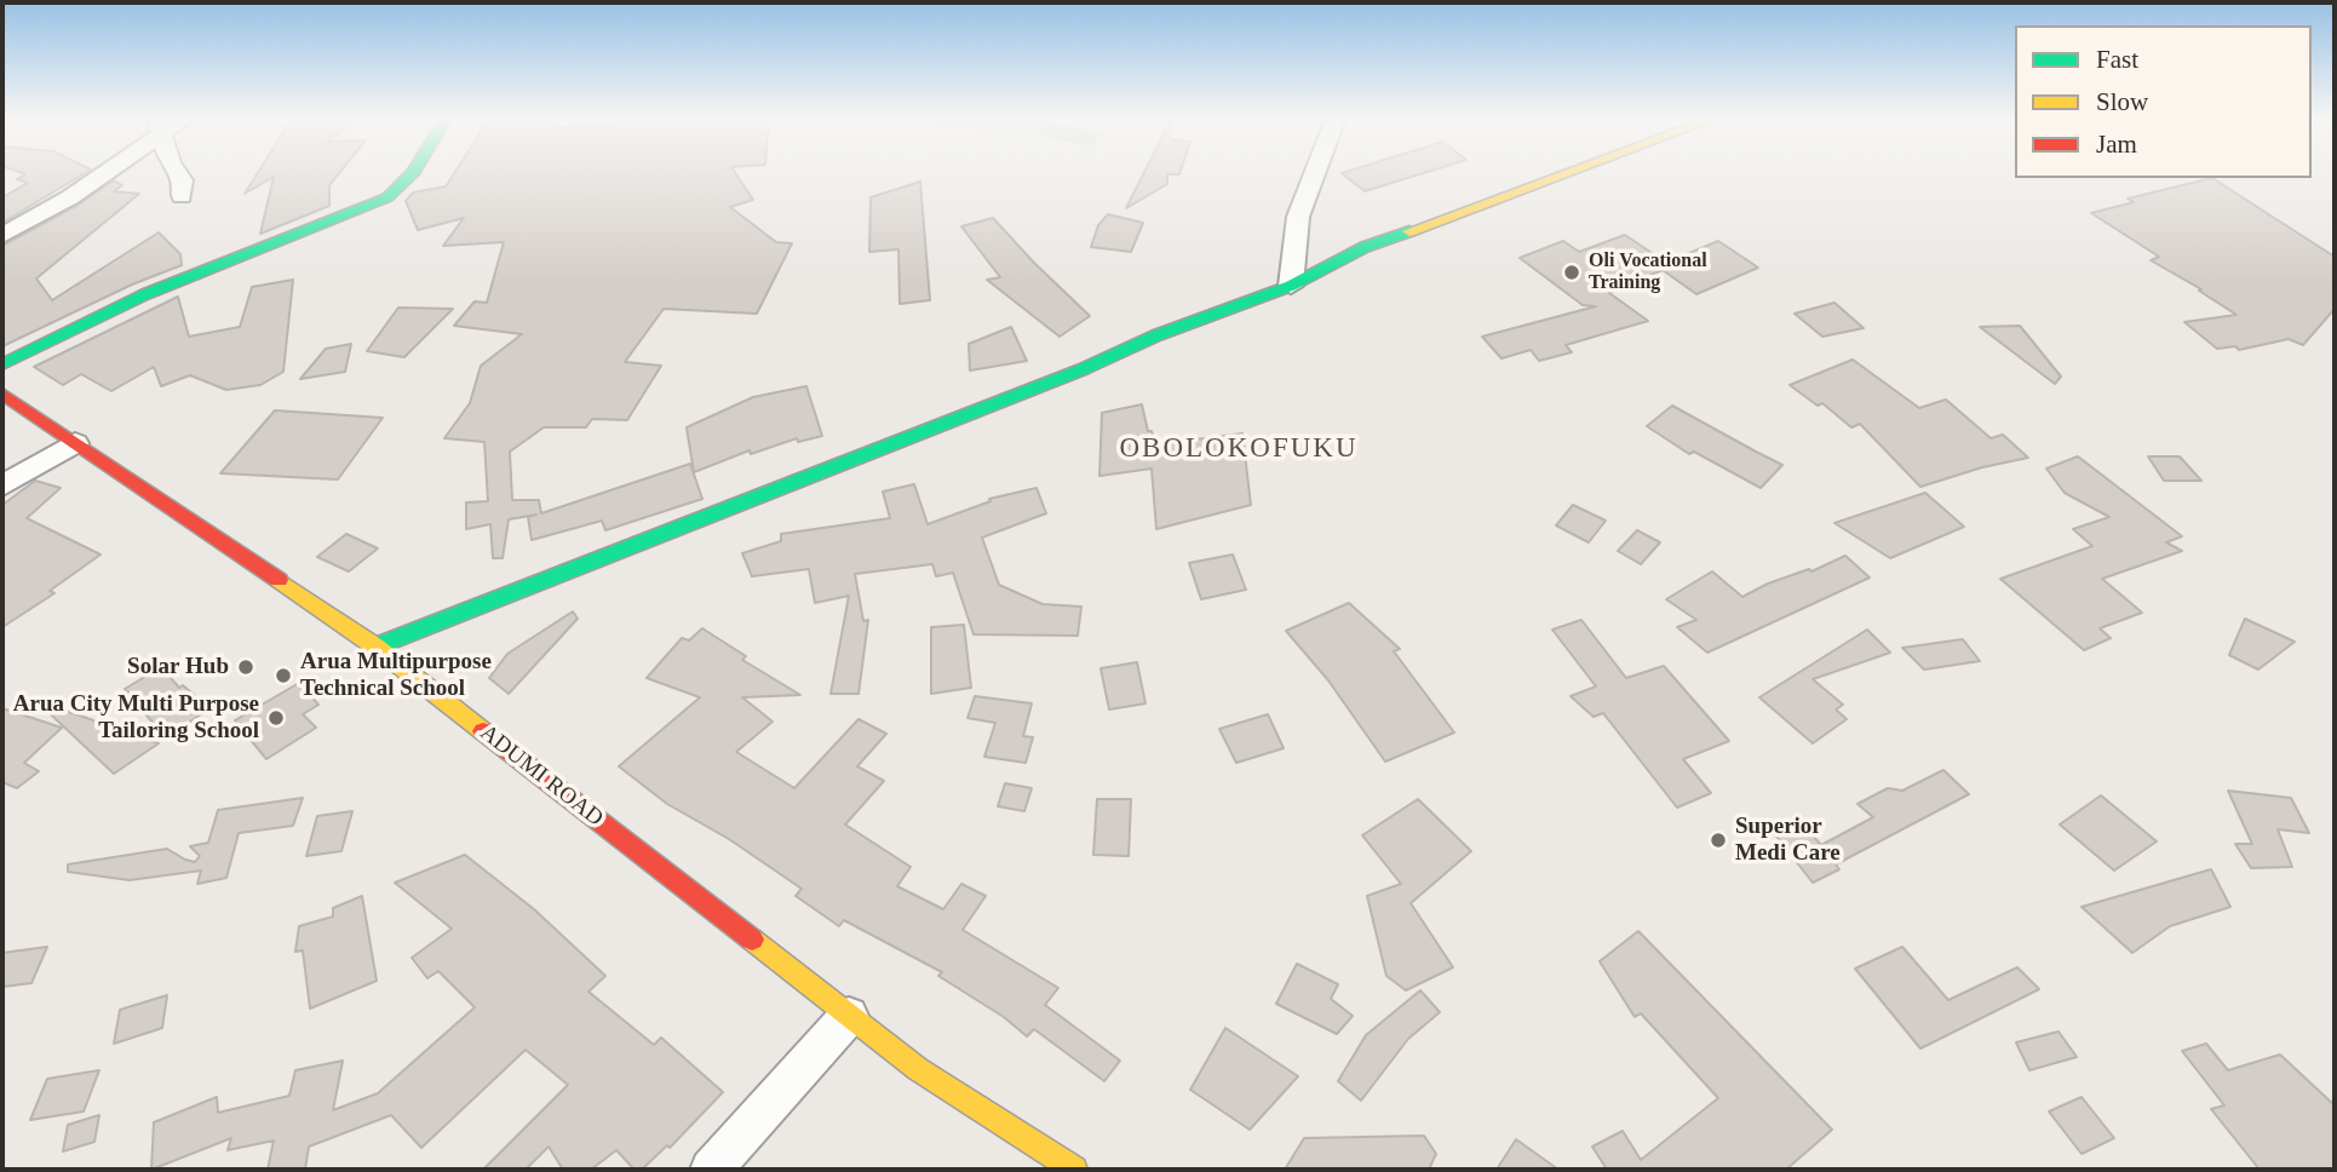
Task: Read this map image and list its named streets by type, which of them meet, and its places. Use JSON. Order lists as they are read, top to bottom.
{
  "streets": {
    "street": ["ADUMI ROAD"]
  },
  "districts": ["OBOLOKOFUKU"],
  "places": [
    "Oli Vocational Training",
    "Solar Hub",
    "Arua Multipurpose Technical School",
    "Arua City Multi Purpose Tailoring School",
    "Superior Medi Care"
  ],
  "legend": ["Fast", "Slow", "Jam"]
}
